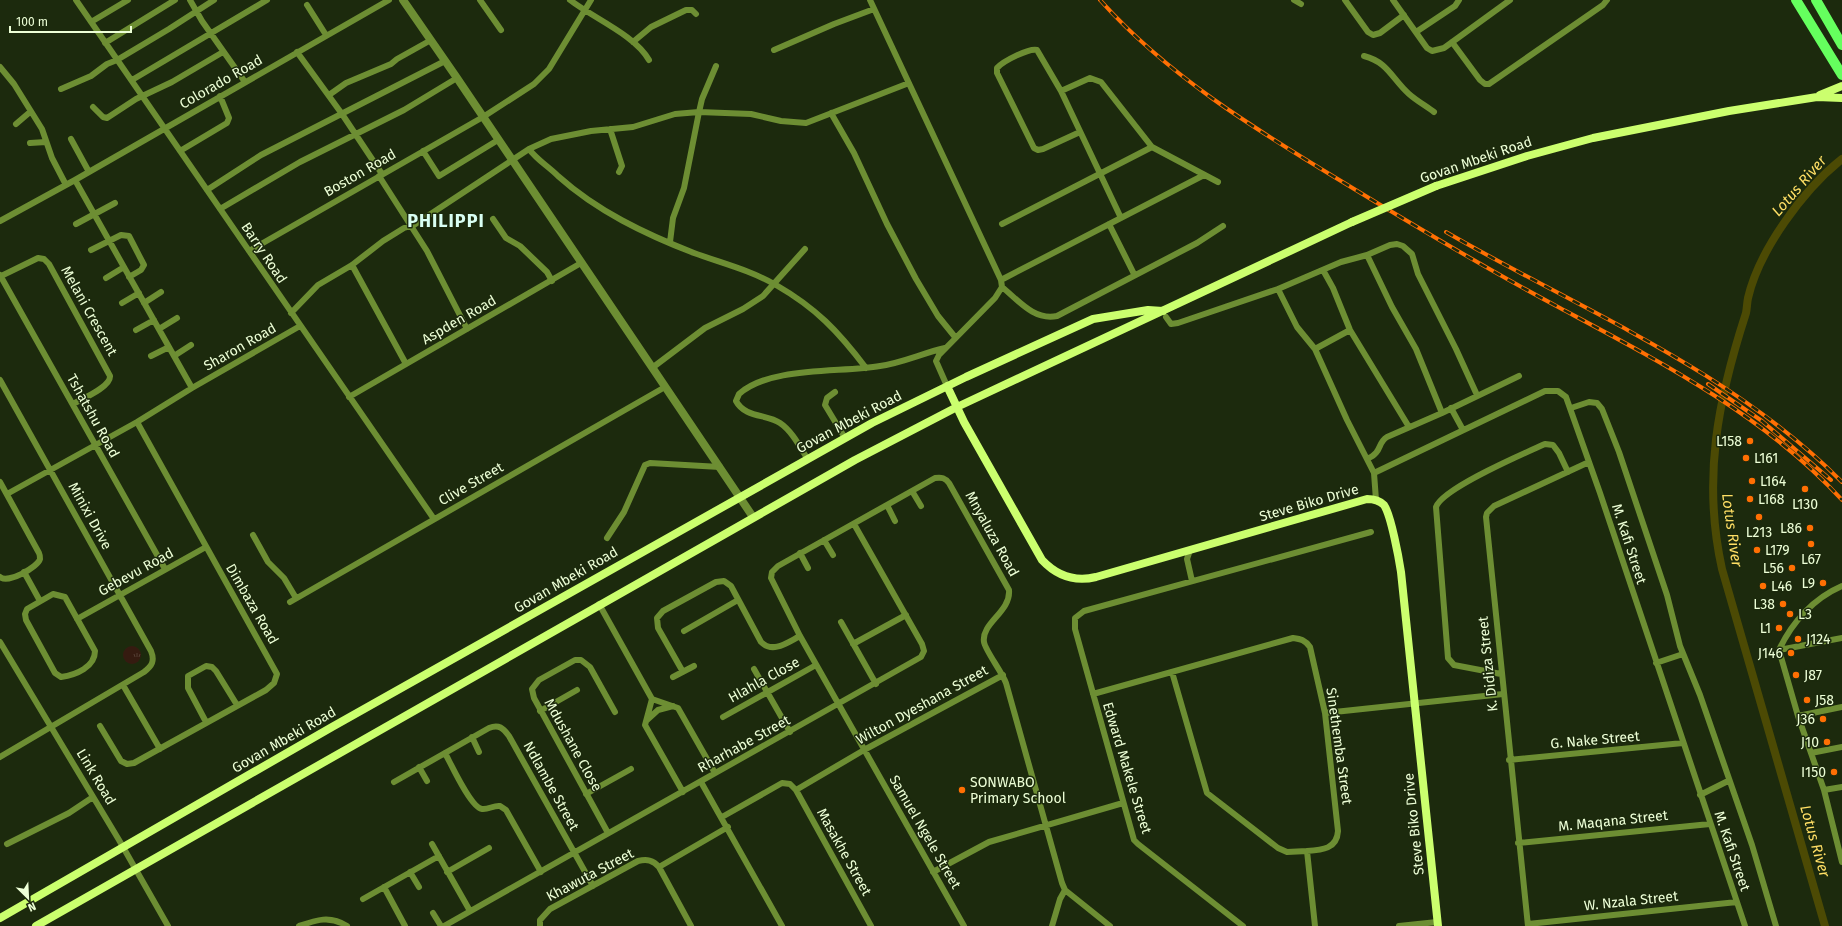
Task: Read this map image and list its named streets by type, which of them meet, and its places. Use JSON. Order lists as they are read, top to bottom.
{
  "streets": {
    "main road": ["Govan Mbeki Road", "Steve Biko Drive"],
    "street": [
      "Colorado Road",
      "Boston Road",
      "Barry Road",
      "Melani Crescent",
      "Aspden Road",
      "Sharon Road",
      "Tshatshu Road",
      "Clive Street",
      "Minixi Drive",
      "Mnyaluza Road",
      "M. Kafi Street",
      "Gebevu Road",
      "Dimbaza Road",
      "K. Didiza Street",
      "Hlahla Close",
      "Wilton Dyeshana Street",
      "G. Nake Street",
      "Rharhabe Street",
      "Mdushane Close",
      "Sinethemba Street",
      "Edward Makele Street",
      "Link Road",
      "Ndlambe Street",
      "M. Maqana Street",
      "Samuel Ngele Street",
      "Masakhe Street",
      "Khawuta Street",
      "W. Nzala Street"
    ]
  },
  "crossings": [
    ["Colorado Road", "Barry Road"],
    ["Govan Mbeki Road", "Steve Biko Drive"],
    ["Govan Mbeki Road", "Link Road"],
    ["Boston Road", "Barry Road"],
    ["Barry Road", "Aspden Road"],
    ["Barry Road", "Sharon Road"],
    ["Barry Road", "Clive Street"],
    ["Melani Crescent", "Tshatshu Road"],
    ["Sharon Road", "Tshatshu Road"],
    ["Sharon Road", "Minixi Drive"],
    ["Sharon Road", "Dimbaza Road"],
    ["Tshatshu Road", "Gebevu Road"],
    ["Minixi Drive", "Gebevu Road"],
    ["Mnyaluza Road", "Hlahla Close"],
    ["Mnyaluza Road", "Wilton Dyeshana Street"],
    ["Mnyaluza Road", "Rharhabe Street"],
    ["Mnyaluza Road", "Samuel Ngele Street"],
    ["M. Kafi Street", "K. Didiza Street"],
    ["M. Kafi Street", "G. Nake Street"],
    ["M. Kafi Street", "M. Maqana Street"],
    ["M. Kafi Street", "W. Nzala Street"],
    ["Gebevu Road", "Dimbaza Road"],
    ["K. Didiza Street", "G. Nake Street"],
    ["K. Didiza Street", "M. Maqana Street"],
    ["K. Didiza Street", "W. Nzala Street"],
    ["Wilton Dyeshana Street", "Samuel Ngele Street"],
    ["Wilton Dyeshana Street", "Masakhe Street"],
    ["Rharhabe Street", "Mdushane Close"],
    ["Rharhabe Street", "Ndlambe Street"],
    ["Sinethemba Street", "Edward Makele Street"],
    ["Ndlambe Street", "Khawuta Street"]
  ],
  "districts": ["PHILIPPI"],
  "water": ["Lotus River"],
  "places": [
    "L158",
    "L161",
    "L164",
    "L130",
    "L168",
    "L213",
    "L86",
    "L67",
    "L179",
    "L56",
    "L9",
    "L46",
    "L38",
    "L3",
    "L1",
    "J124",
    "J146",
    "J87",
    "J58",
    "J36",
    "J10",
    "I150",
    "SONWABO Primary School"
  ],
  "scale_bar": "100 m",
  "north": "bottom right"
}
